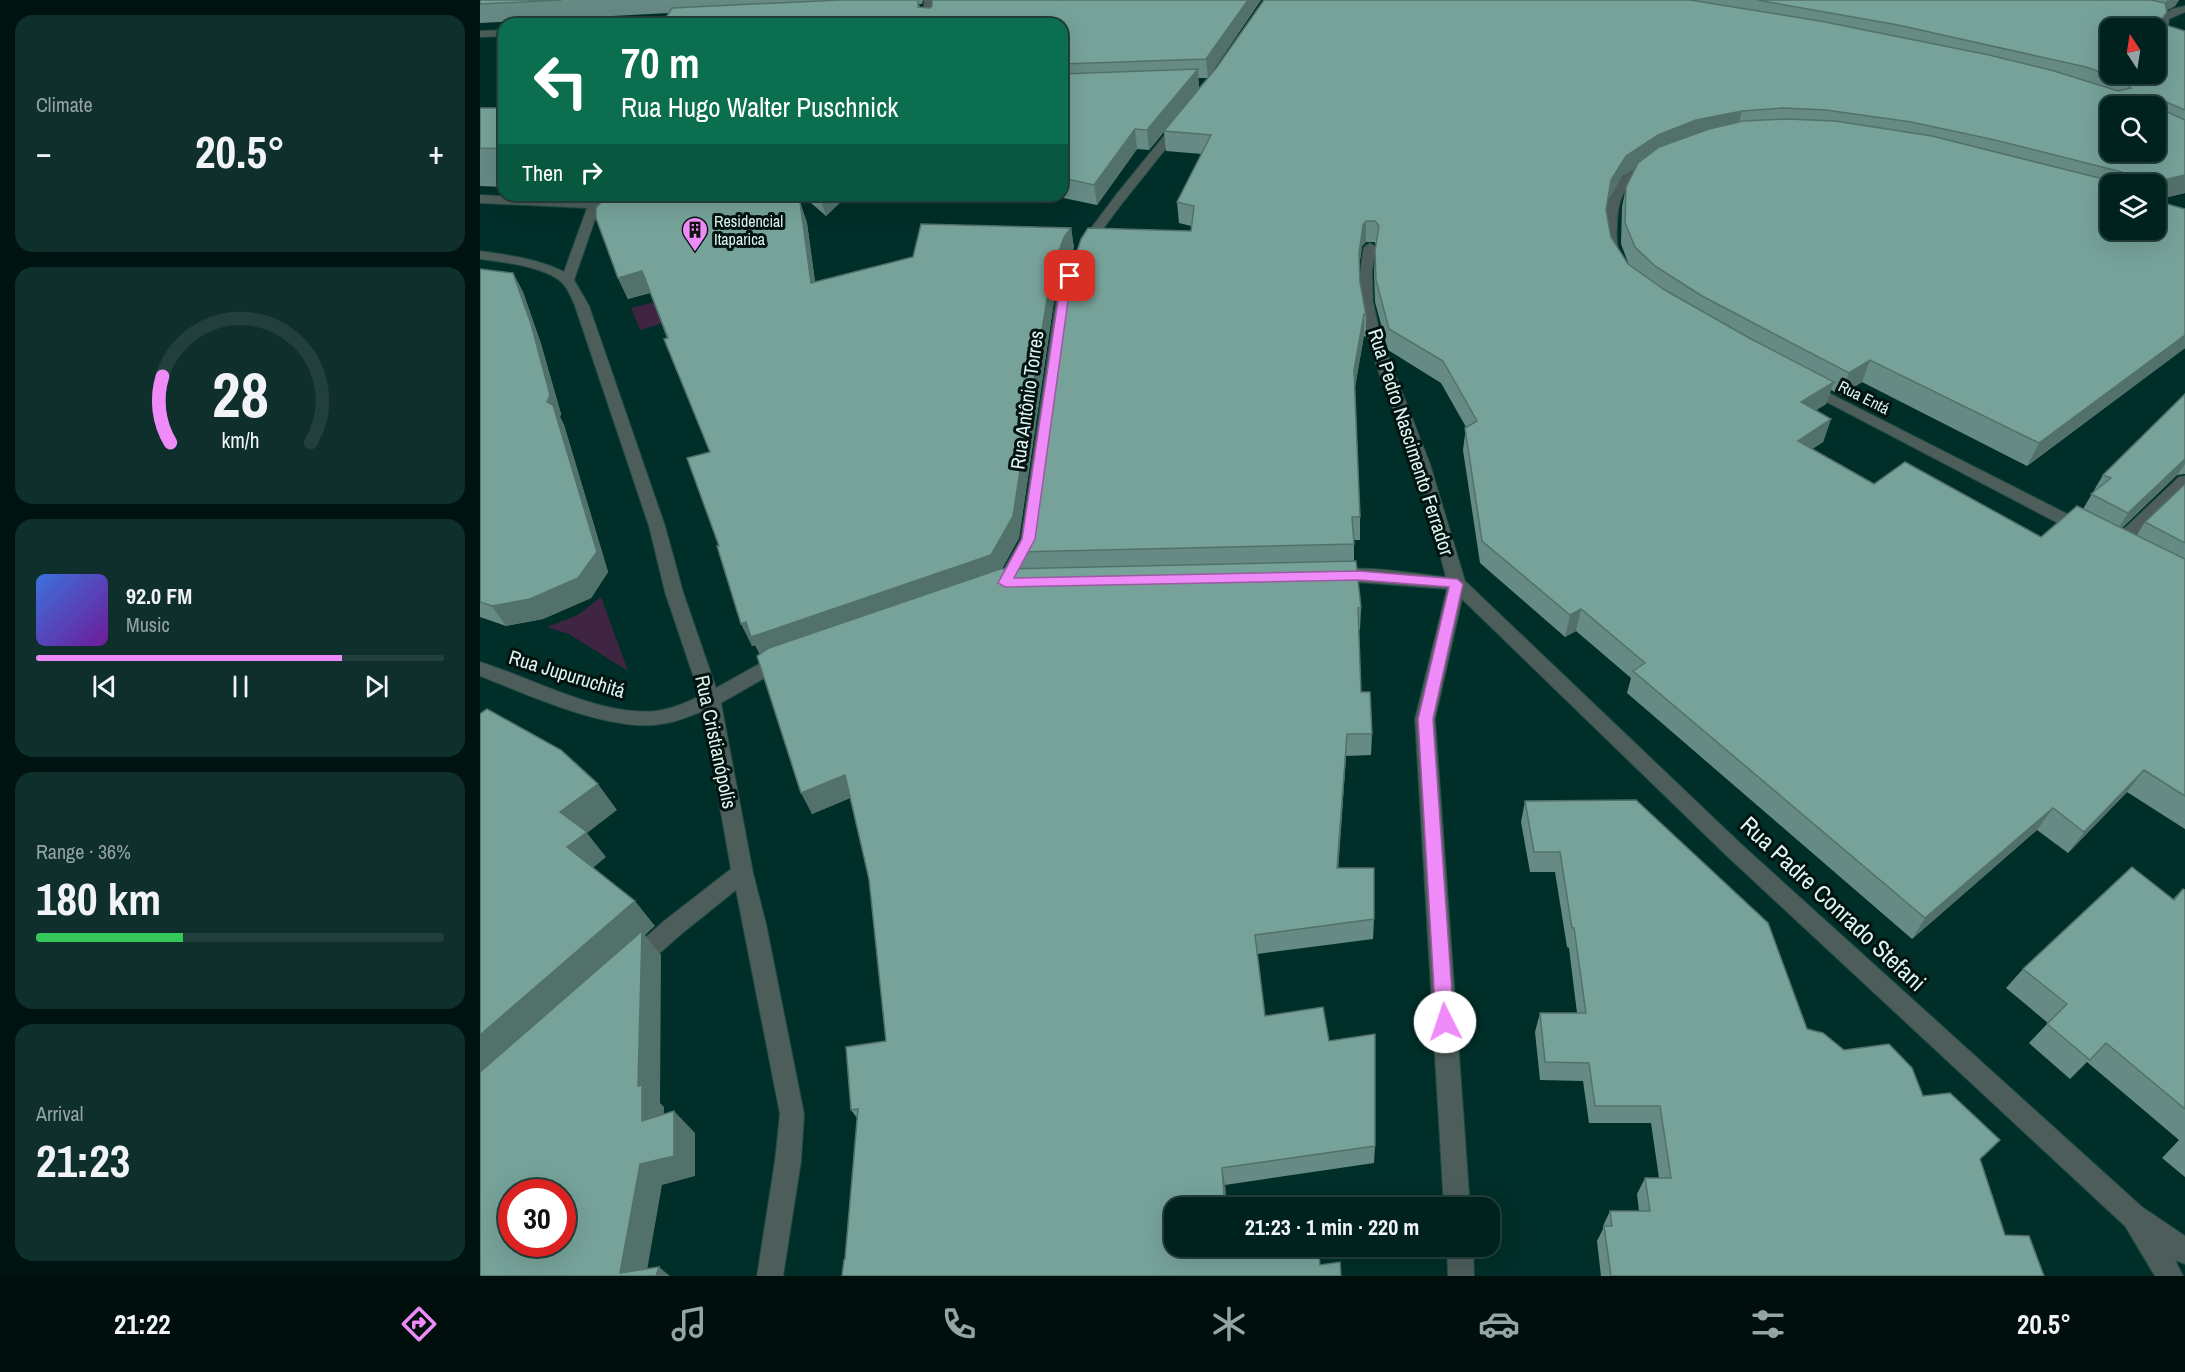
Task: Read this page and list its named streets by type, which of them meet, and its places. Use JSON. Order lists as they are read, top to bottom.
{
  "streets": {
    "street": [
      "Rua Entá",
      "Rua Antônio Torres",
      "Rua Pedro Nascimento Ferrador",
      "Rua Jupuruchitá",
      "Rua Cristianópolis",
      "Rua Padre Conrado Stefani"
    ]
  },
  "crossings": [
    ["Rua Pedro Nascimento Ferrador", "Rua Padre Conrado Stefani"],
    ["Rua Jupuruchitá", "Rua Cristianópolis"]
  ],
  "places": {
    "building": ["Residencial Itaparica"]
  },
  "north": "top",
  "page": {
    "tile": [
      "Climate",
      ["Range · 36%", "180 km"],
      ["Arrival", "21:23"]
    ],
    "turn": ["70 m", "Rua Hugo Walter Puschnick"],
    "heat": ["−", "20.5°", "+"],
    "then": "Then",
    "song": ["92.0 FM", "Music"],
    "limit": "30",
    "trip": "21:23 · 1 min · 220 m",
    "tabs": ["21:22", "20.5°"],
    "gauge": ["28", "km/h"]
  }
}
